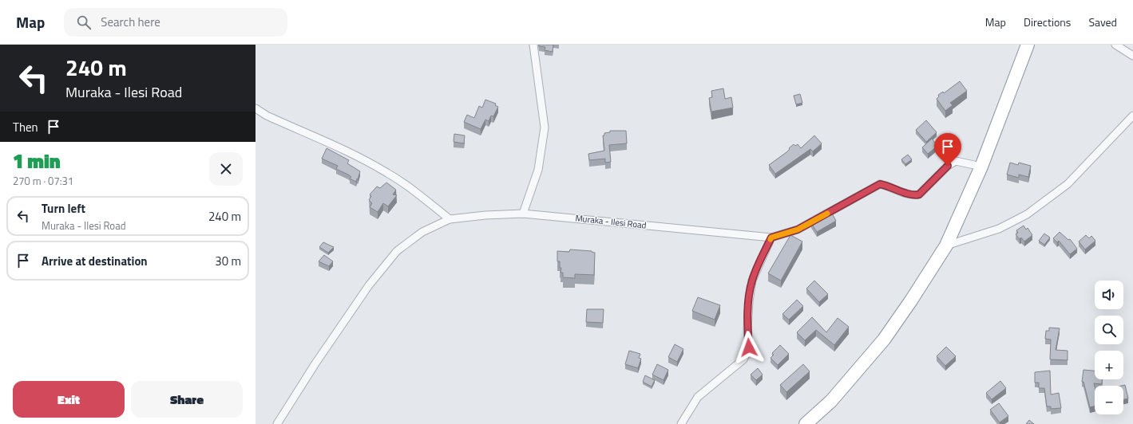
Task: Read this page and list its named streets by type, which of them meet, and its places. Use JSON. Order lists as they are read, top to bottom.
{
  "streets": {
    "street": ["Muraka - Ilesi Road"]
  },
  "page": {
    "header": "Map",
    "search": "Search here",
    "nav": ["Map", "Directions", "Saved"],
    "turn": ["240 m", "Muraka - Ilesi Road"],
    "then": "Then",
    "heading": ["1 min", "270 m · 07:31"],
    "list": [
      {
        "name": "Turn left",
        "note": "Muraka - Ilesi Road",
        "value": "240 m"
      },
      {
        "name": "Arrive at destination",
        "value": "30 m"
      }
    ],
    "map_buttons": ["+", "−"],
    "buttons": ["Exit", "Share"]
  }
}
